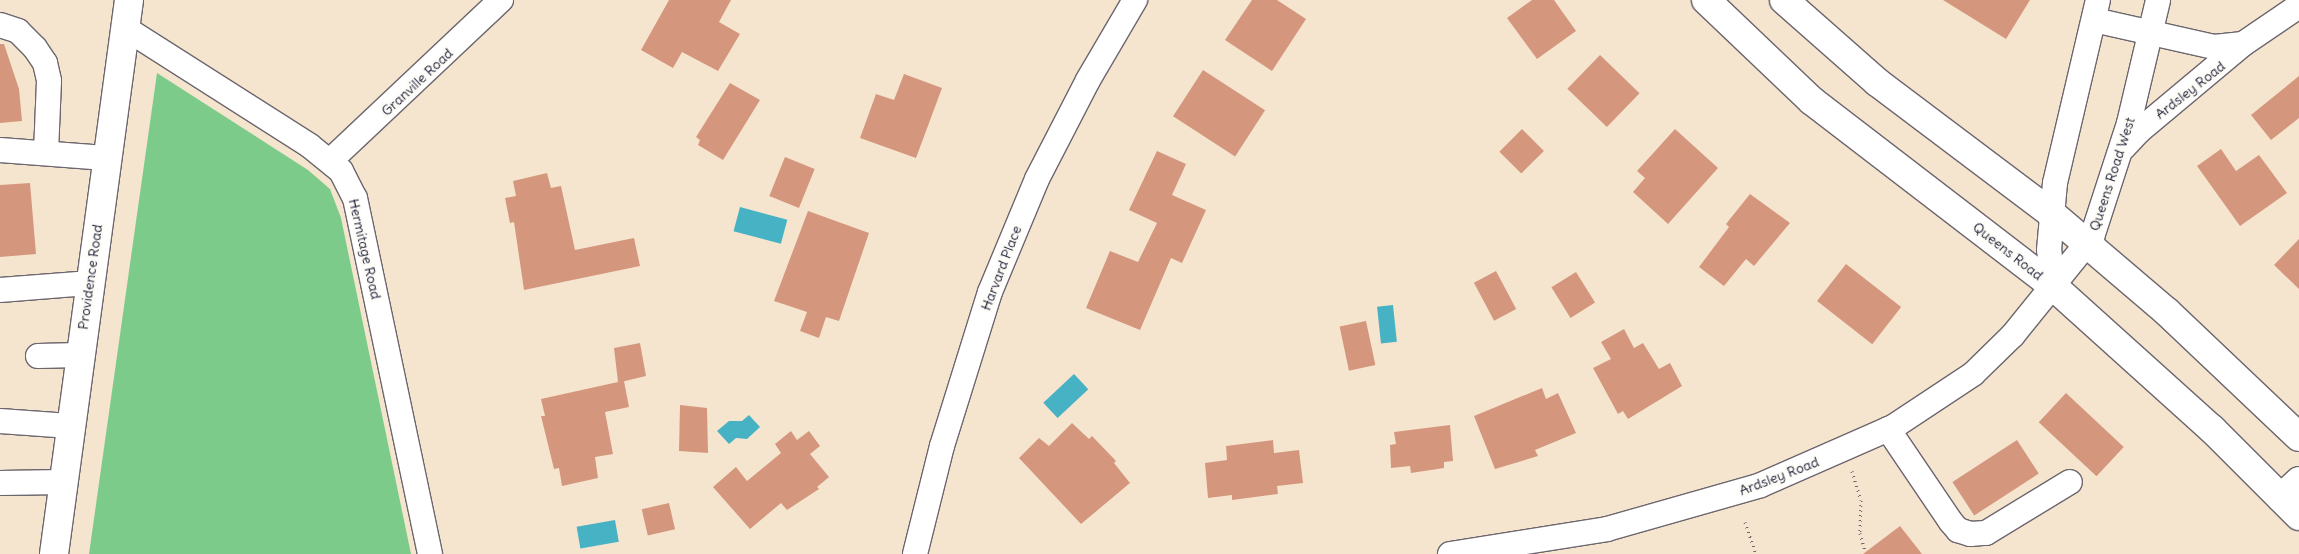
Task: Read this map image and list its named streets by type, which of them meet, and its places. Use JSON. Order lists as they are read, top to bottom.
{
  "streets": {
    "main road": ["Queens Road", "Providence Road"],
    "street": [
      "Granville Road",
      "Ardsley Road",
      "Queens Road West",
      "Hermitage Road",
      "Harvard Place"
    ]
  },
  "crossings": [
    ["Granville Road", "Hermitage Road"],
    ["Ardsley Road", "Queens Road West"],
    ["Ardsley Road", "Queens Road"],
    ["Queens Road West", "Queens Road"],
    ["Hermitage Road", "Providence Road"]
  ]
}
